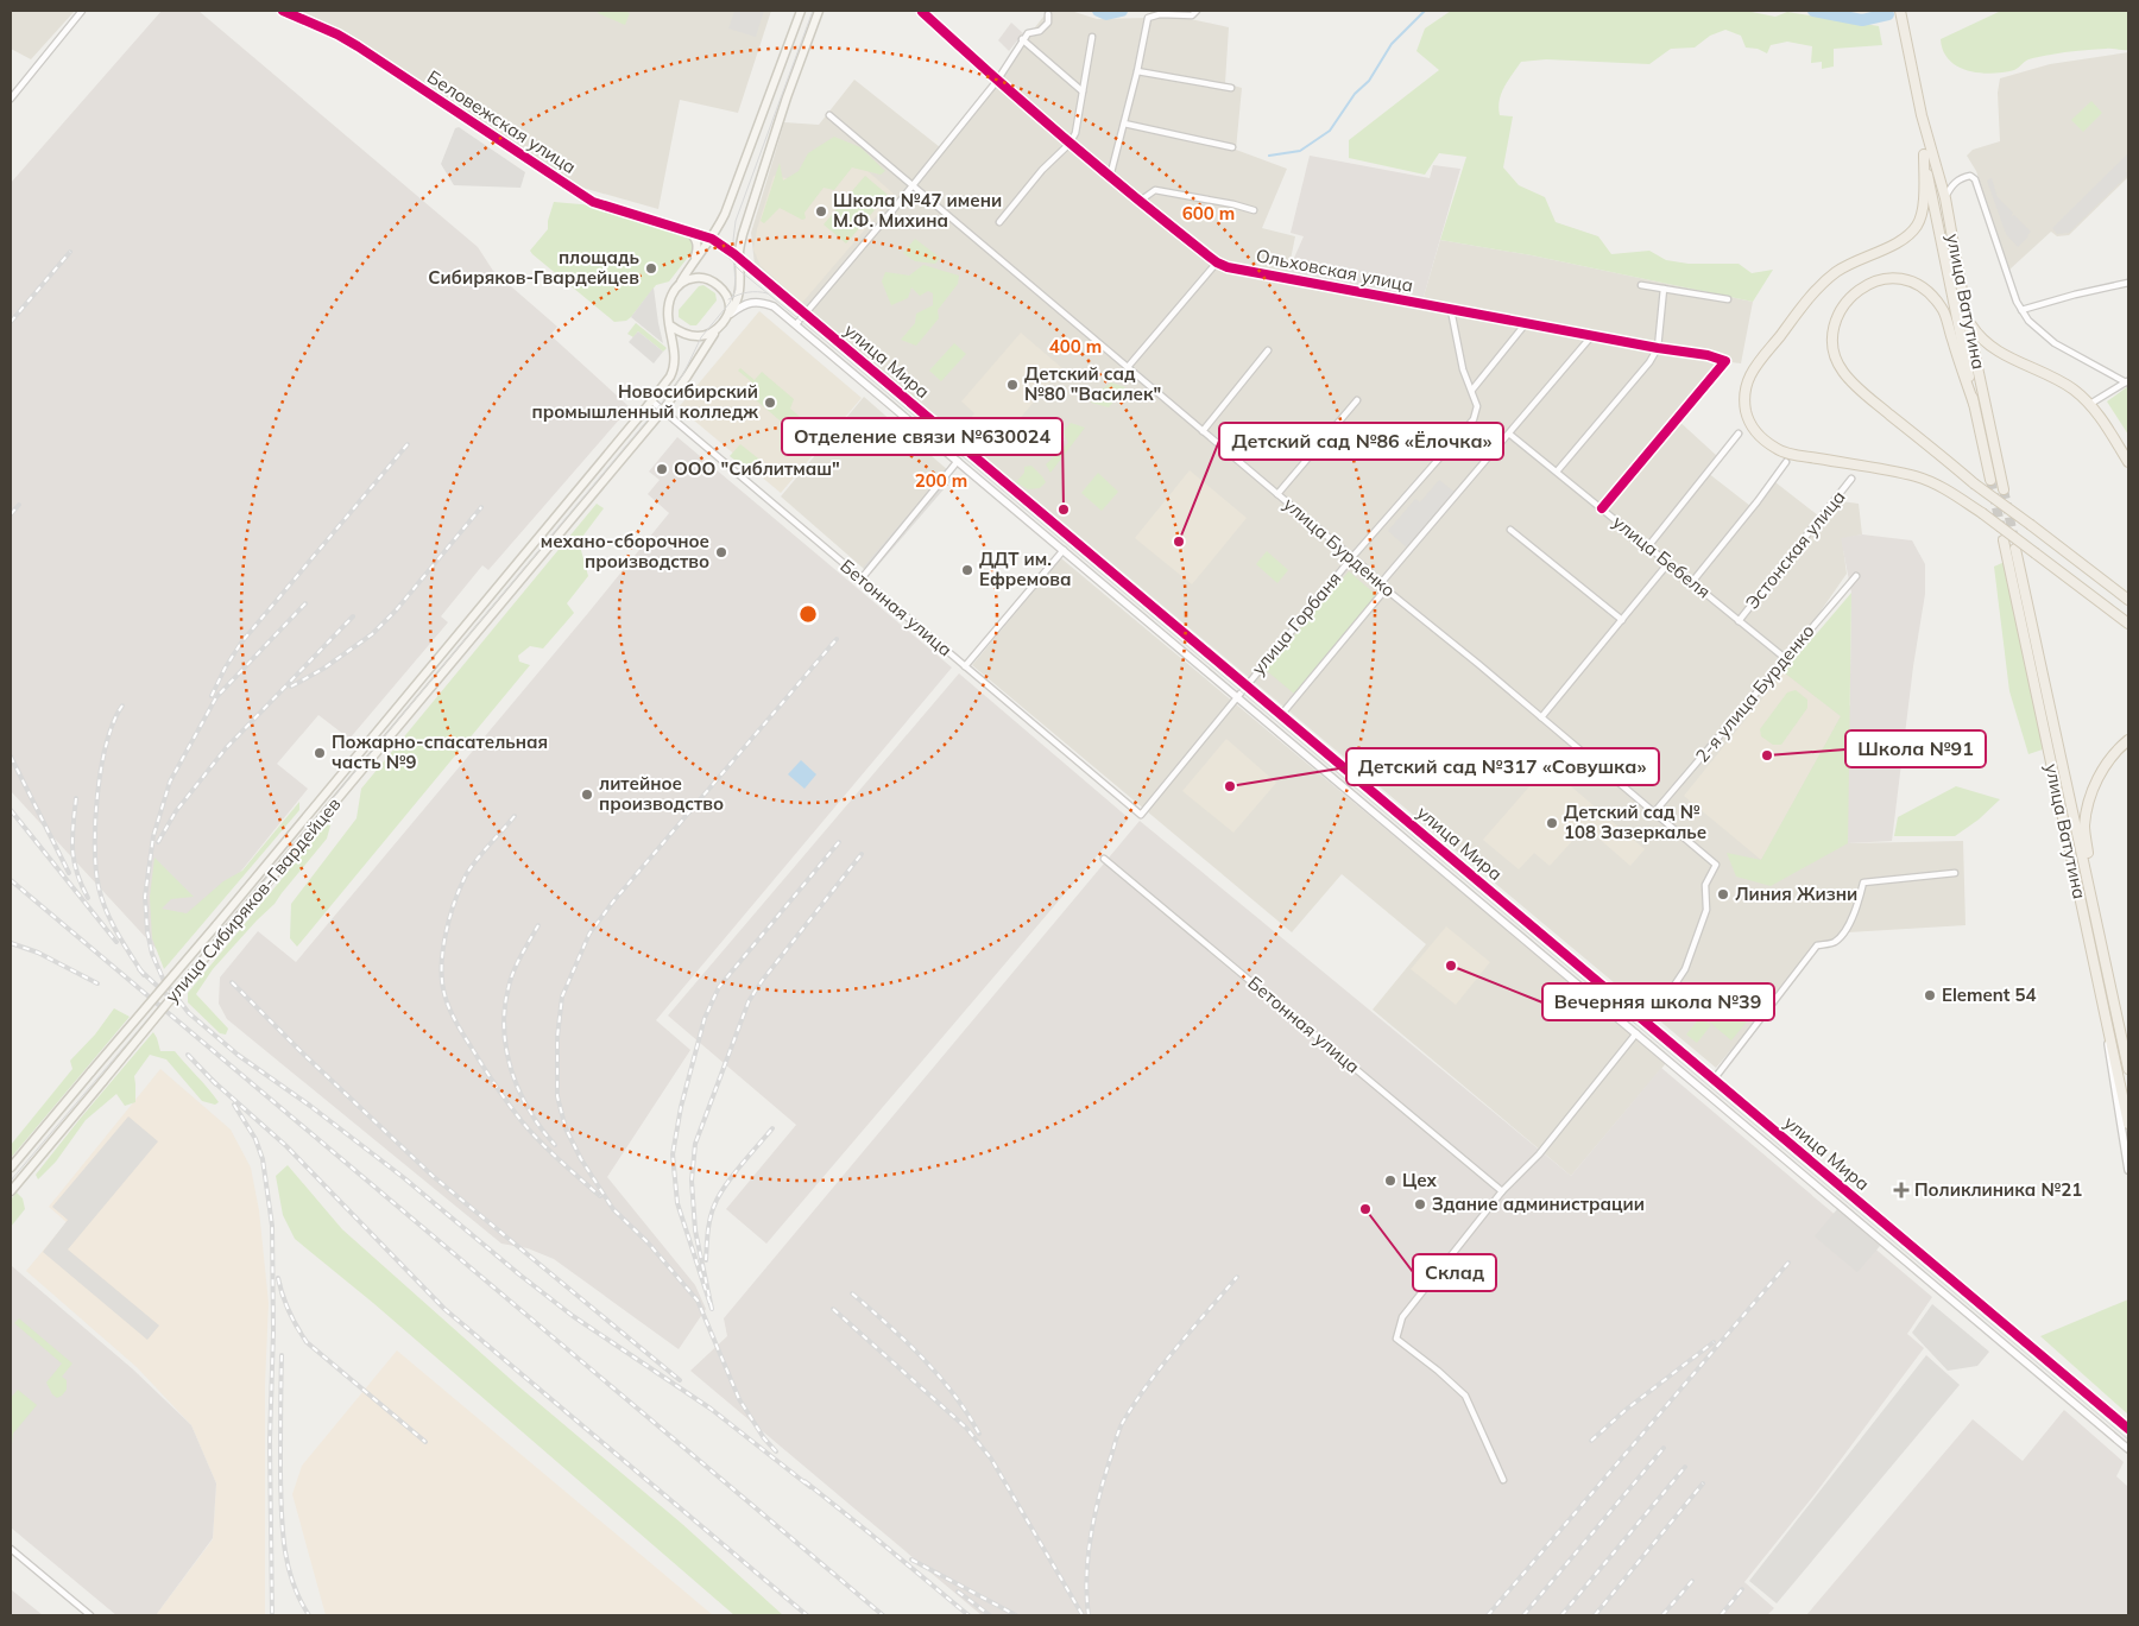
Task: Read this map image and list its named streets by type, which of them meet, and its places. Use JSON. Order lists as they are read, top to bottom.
{
  "streets": {
    "main road": ["улица Ватутина", "улица Сибиряков-Гвардейцев"],
    "street": [
      "Беловежская улица",
      "Ольховская улица",
      "улица Мира",
      "улица Бурденко",
      "Эстонская улица",
      "улица Бебеля",
      "Бетонная улица",
      "улица Горбаня",
      "2-я улица Бурденко"
    ]
  },
  "crossings": [
    ["Беловежская улица", "улица Мира"],
    ["Ольховская улица", "улица Бебеля"],
    ["улица Мира", "улица Бурденко"],
    ["улица Мира", "улица Горбаня"],
    ["улица Бурденко", "улица Горбаня"],
    ["улица Бурденко", "2-я улица Бурденко"],
    ["Эстонская улица", "улица Бебеля"],
    ["улица Бебеля", "2-я улица Бурденко"],
    ["Бетонная улица", "улица Горбаня"],
    ["Бетонная улица", "улица Сибиряков-Гвардейцев"]
  ],
  "places": {
    "other": [
      "Школа №47 имени М.Ф. Михина",
      "площадь Сибиряков-Гвардейцев",
      "Детский сад №80 \"Василек\"",
      "Новосибирский промышленный колледж",
      "ООО \"Сиблитмаш\"",
      "Отделение связи №630024",
      "Детский сад №86 «Ёлочка»",
      "механо-сборочное производство",
      "ДДТ им. Ефремова",
      "Пожарно-спасательная часть №9",
      "Школа №91",
      "Детский сад №317 «Совушка»",
      "литейное производство",
      "Детский сад № 108 Зазеркалье",
      "Линия Жизни",
      "Вечерняя школа №39",
      "Element 54",
      "Цех",
      "Здание администрации",
      "Склад"
    ],
    "health": ["Поликлиника №21"]
  },
  "rings": ["600 m", "400 m", "200 m"]
}
